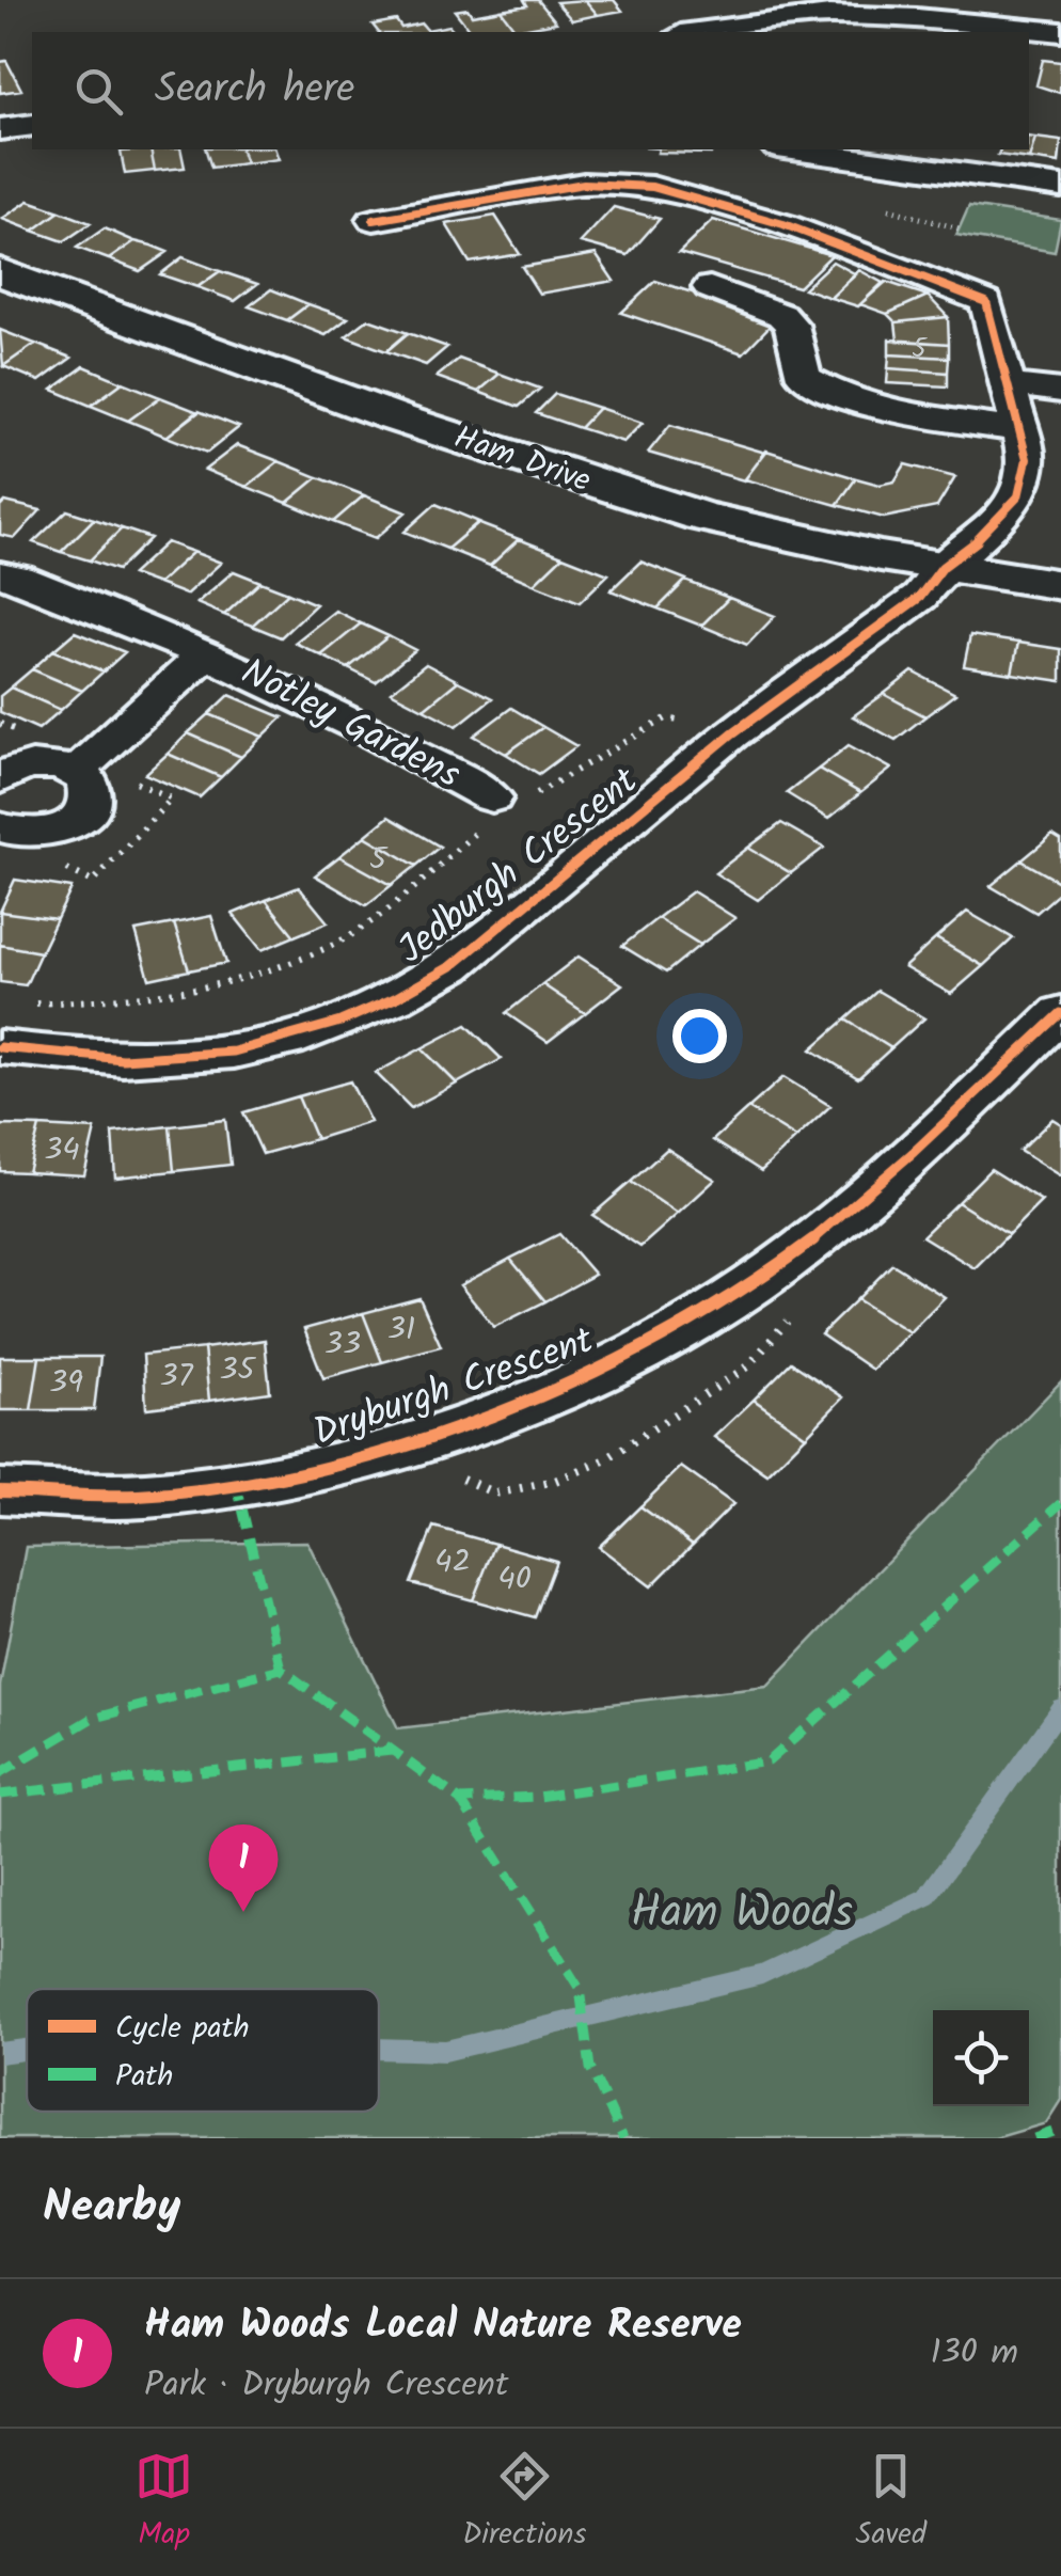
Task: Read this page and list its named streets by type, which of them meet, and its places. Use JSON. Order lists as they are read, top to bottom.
{
  "streets": {
    "street": [
      "Ham Drive",
      "Notley Gardens",
      "Jedburgh Crescent",
      "Dryburgh Crescent"
    ]
  },
  "crossings": [
    ["Ham Drive", "Jedburgh Crescent"]
  ],
  "parks": ["Ham Woods"],
  "house_numbers": [
    "5",
    "5",
    "34",
    "31",
    "33",
    "35",
    "37",
    "39",
    "42",
    "40"
  ],
  "legend": ["Cycle path", "Path"],
  "page": {
    "search": "Search here",
    "pins": "1",
    "heading": "Nearby",
    "list": [
      {
        "mark": "1",
        "name": "Ham Woods Local Nature Reserve",
        "note": "Park · Dryburgh Crescent",
        "value": "130 m"
      }
    ],
    "nav": ["Map", "Directions", "Saved"]
  }
}
